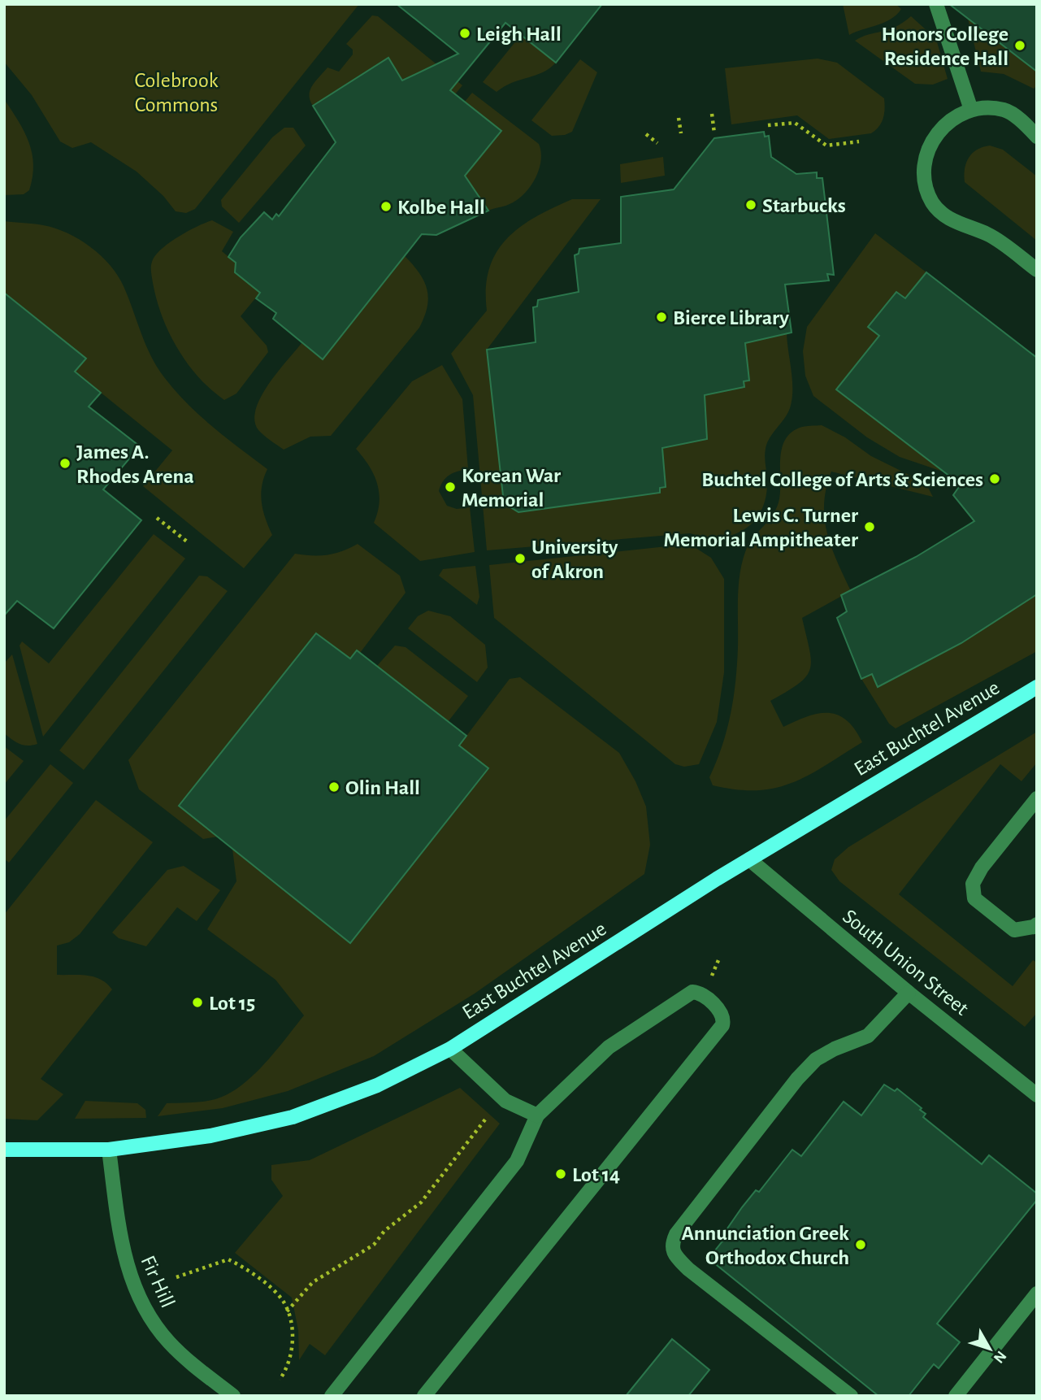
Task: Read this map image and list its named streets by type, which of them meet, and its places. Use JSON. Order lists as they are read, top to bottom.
{
  "streets": {
    "main road": ["East Buchtel Avenue"],
    "street": ["South Union Street", "Fir Hill"]
  },
  "crossings": [
    ["East Buchtel Avenue", "South Union Street"],
    ["East Buchtel Avenue", "Fir Hill"]
  ],
  "parks": ["Colebrook Commons"],
  "places": [
    "Leigh Hall",
    "Honors College Residence Hall",
    "Starbucks",
    "Kolbe Hall",
    "Bierce Library",
    "James A. Rhodes Arena",
    "Buchtel College of Arts & Sciences",
    "Korean War Memorial",
    "Lewis C. Turner Memorial Ampitheater",
    "University of Akron",
    "Olin Hall",
    "Lot 15",
    "Lot 14",
    "Annunciation Greek Orthodox Church"
  ],
  "north": "bottom right"
}
